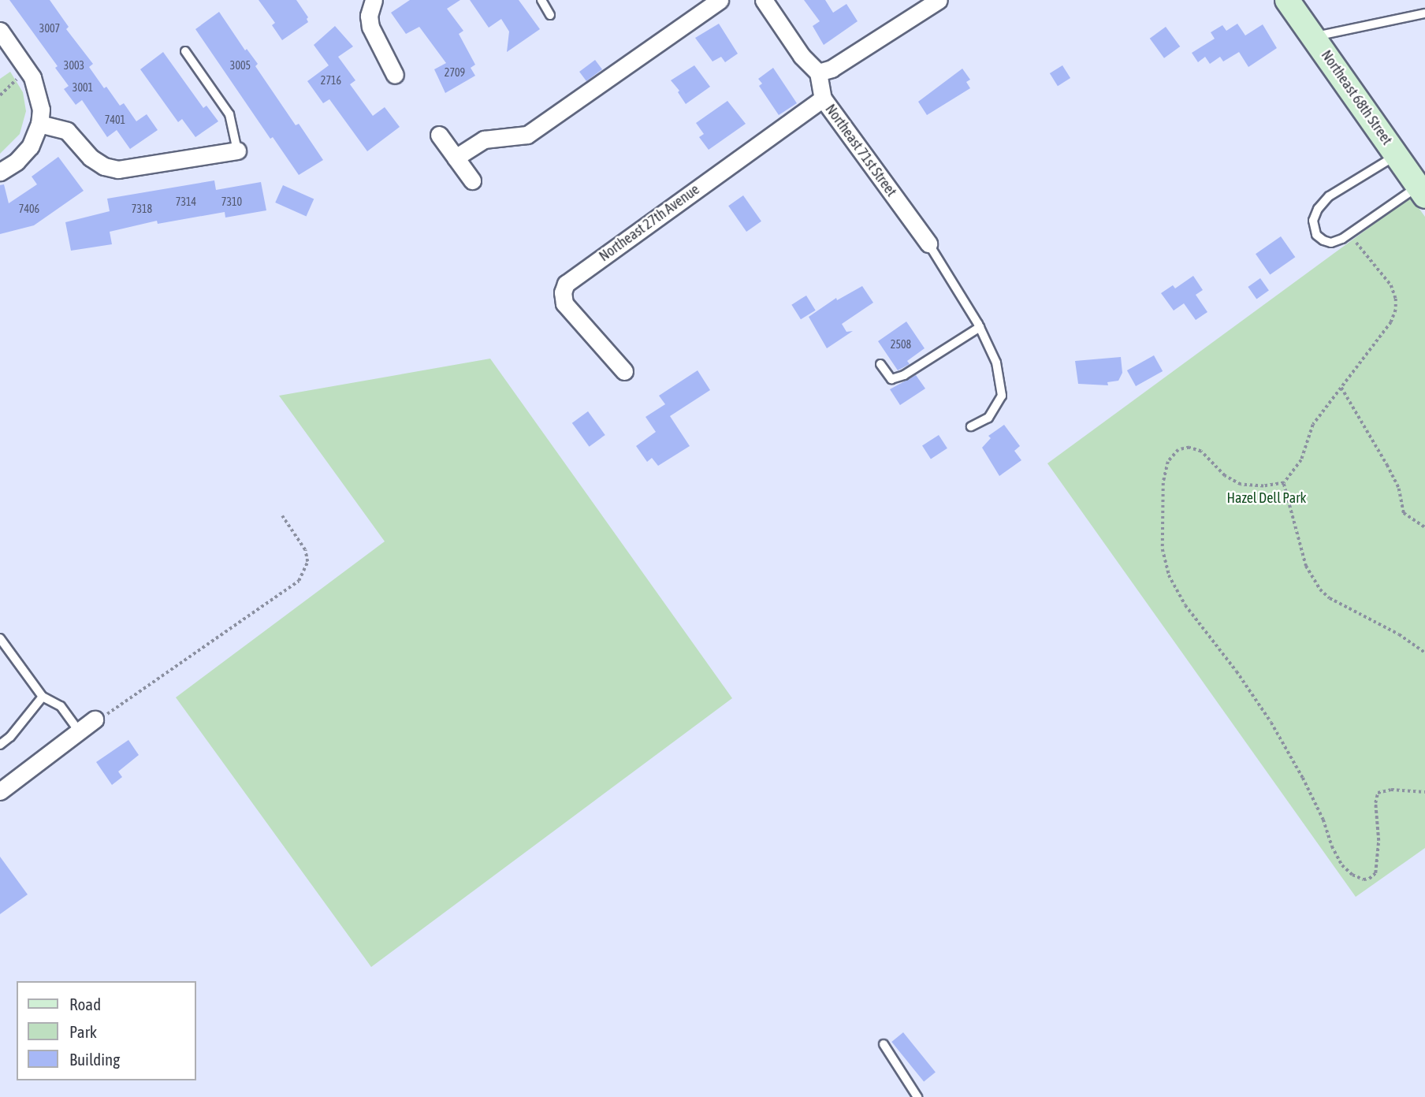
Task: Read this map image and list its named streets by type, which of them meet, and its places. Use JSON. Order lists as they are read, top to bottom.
{
  "streets": {
    "street": ["Northeast 68th Street", "Northeast 71st Street", "Northeast 27th Avenue"]
  },
  "crossings": [
    ["Northeast 71st Street", "Northeast 27th Avenue"]
  ],
  "parks": ["Hazel Dell Park"],
  "house_numbers": [
    "3007",
    "3003",
    "3005",
    "2709",
    "2716",
    "3001",
    "7401",
    "7314",
    "7310",
    "7406",
    "7318",
    "2508"
  ],
  "legend": ["Road", "Park", "Building"]
}
